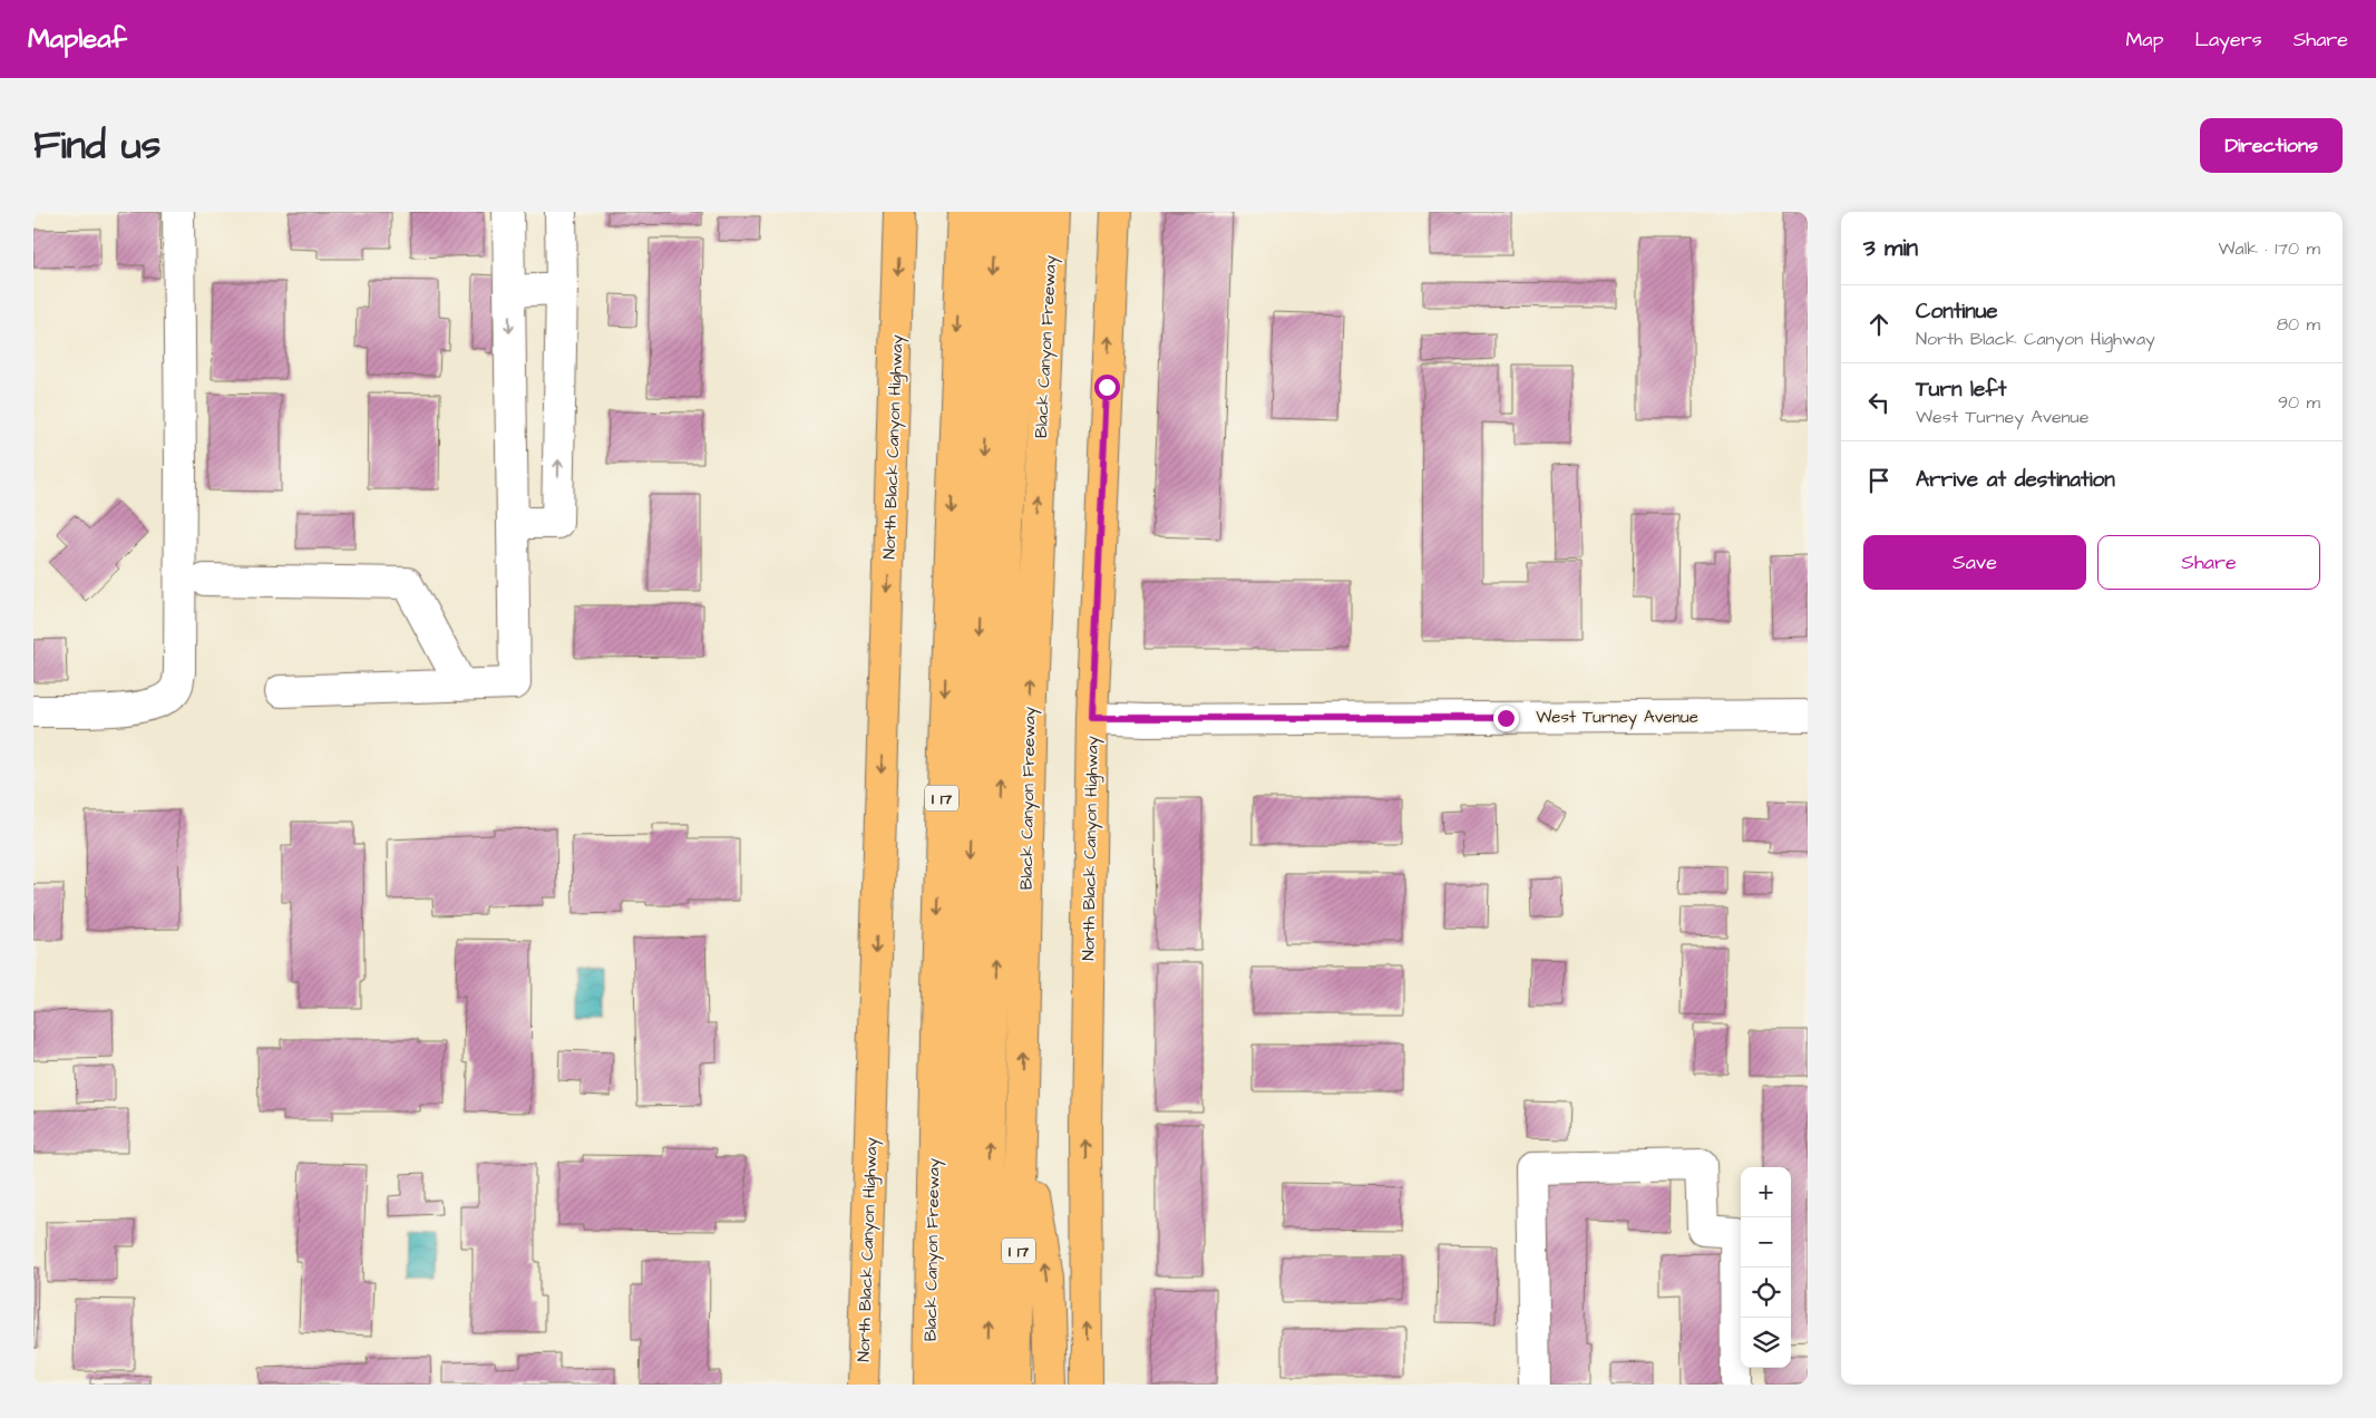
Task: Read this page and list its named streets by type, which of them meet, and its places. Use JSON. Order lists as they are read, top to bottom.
{
  "streets": {
    "main road": ["Black Canyon Freeway", "North Black Canyon Highway", "I 17"],
    "street": ["West Turney Avenue"]
  },
  "crossings": [
    ["North Black Canyon Highway", "West Turney Avenue"]
  ],
  "page": {
    "header": "Mapleaf",
    "nav": ["Map", "Layers", "Share"],
    "title": "Find us",
    "buttons": [
      "Directions",
      ["Save", "Share"]
    ],
    "heading": ["3 min", "Walk · 170 m"],
    "list": [
      ["Continue", "North Black Canyon Highway", "80 m"],
      ["Turn left", "West Turney Avenue", "90 m"],
      "Arrive at destination"
    ],
    "map_buttons": ["+", "−"]
  }
}
